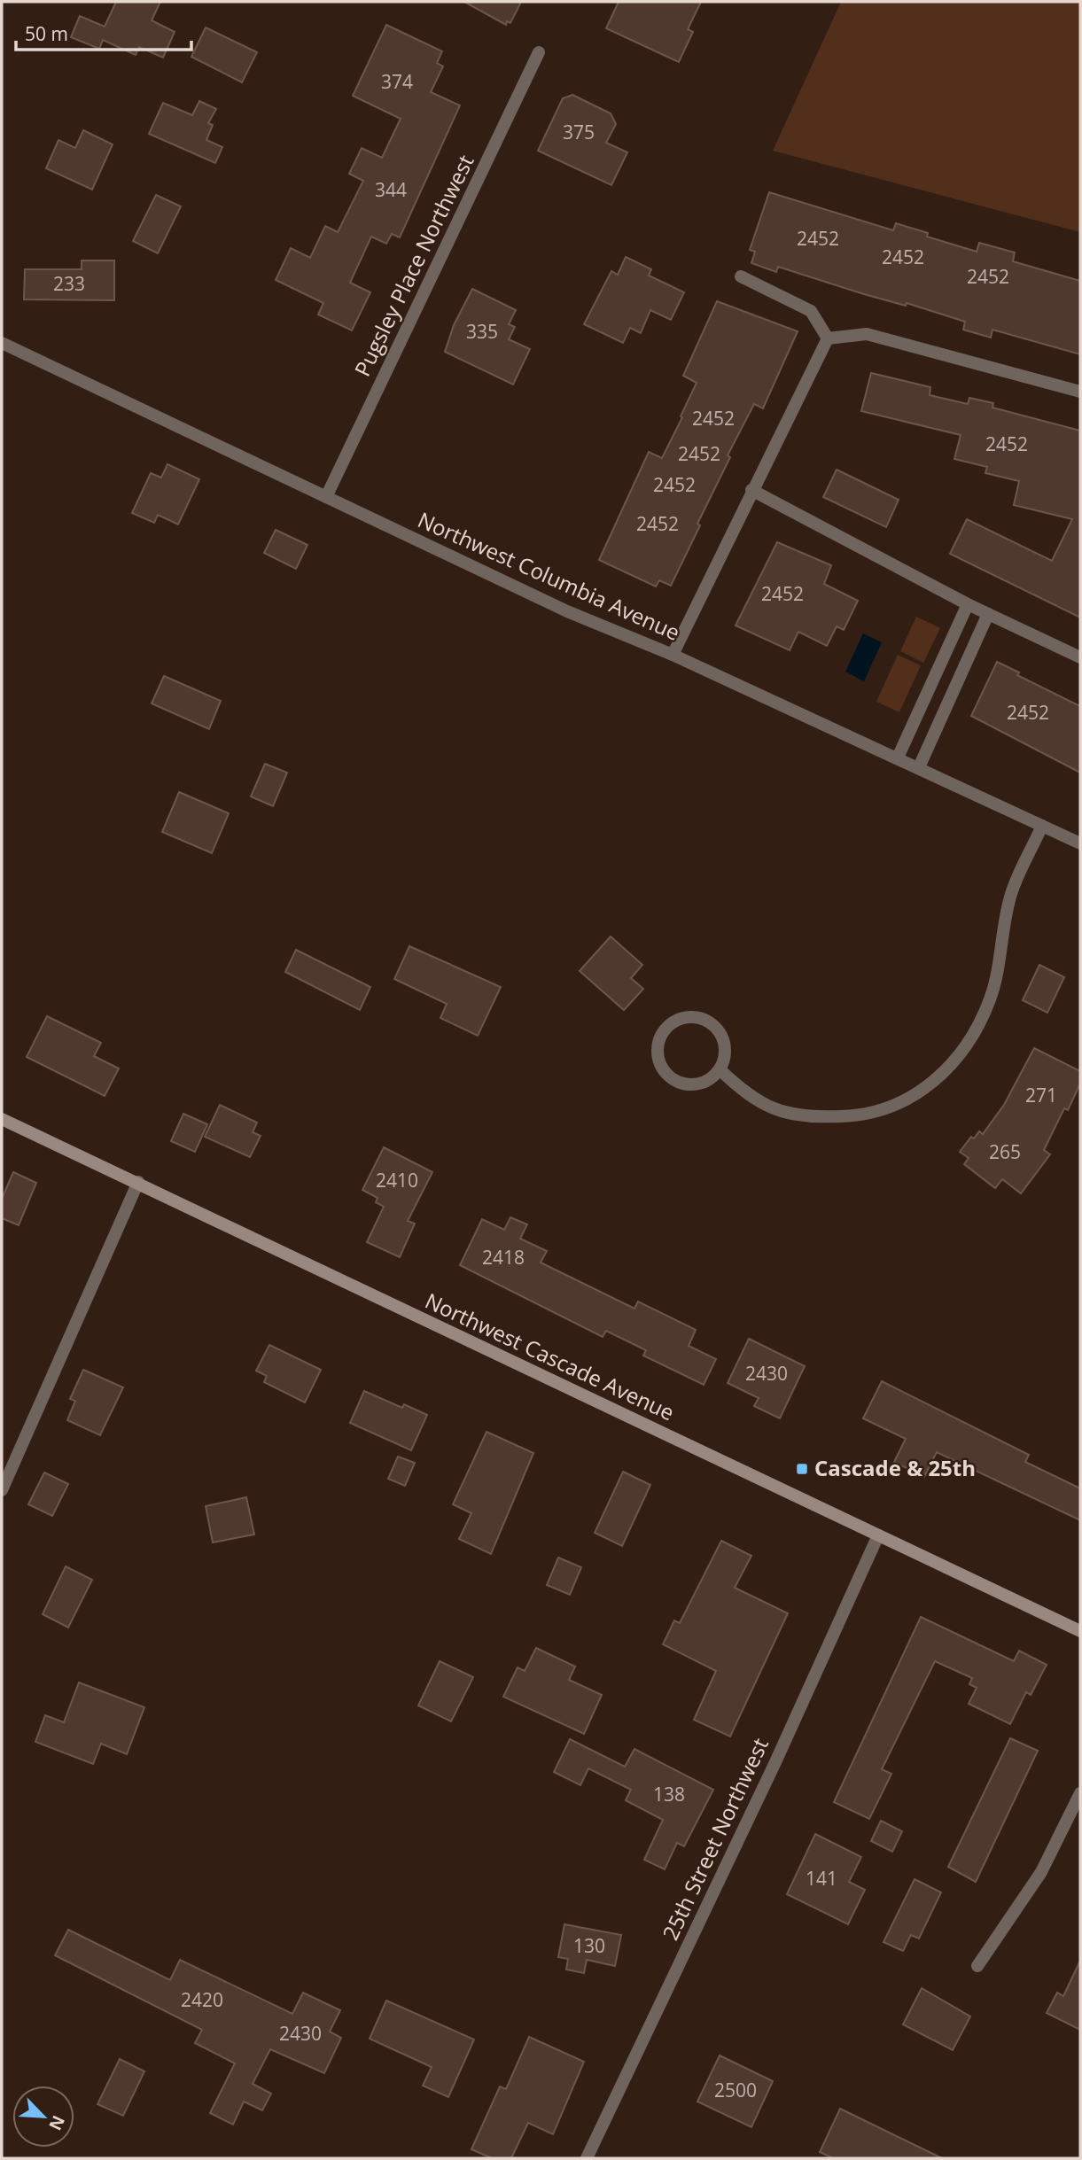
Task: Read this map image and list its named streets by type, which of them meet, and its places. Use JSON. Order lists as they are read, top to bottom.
{
  "streets": {
    "street": [
      "Pugsley Place Northwest",
      "Northwest Columbia Avenue",
      "Northwest Cascade Avenue",
      "25th Street Northwest"
    ]
  },
  "crossings": [
    ["Pugsley Place Northwest", "Northwest Columbia Avenue"],
    ["Northwest Cascade Avenue", "25th Street Northwest"]
  ],
  "places": {
    "transit": ["Cascade & 25th"]
  },
  "house_numbers": [
    "374",
    "375",
    "344",
    "2452",
    "2452",
    "2452",
    "233",
    "335",
    "2452",
    "2452",
    "2452",
    "2452",
    "2452",
    "2452",
    "2452",
    "271",
    "265",
    "2410",
    "2418",
    "2430",
    "138",
    "141",
    "130",
    "2420",
    "2430",
    "2500"
  ],
  "scale_bar": "50 m",
  "north": "bottom right"
}
